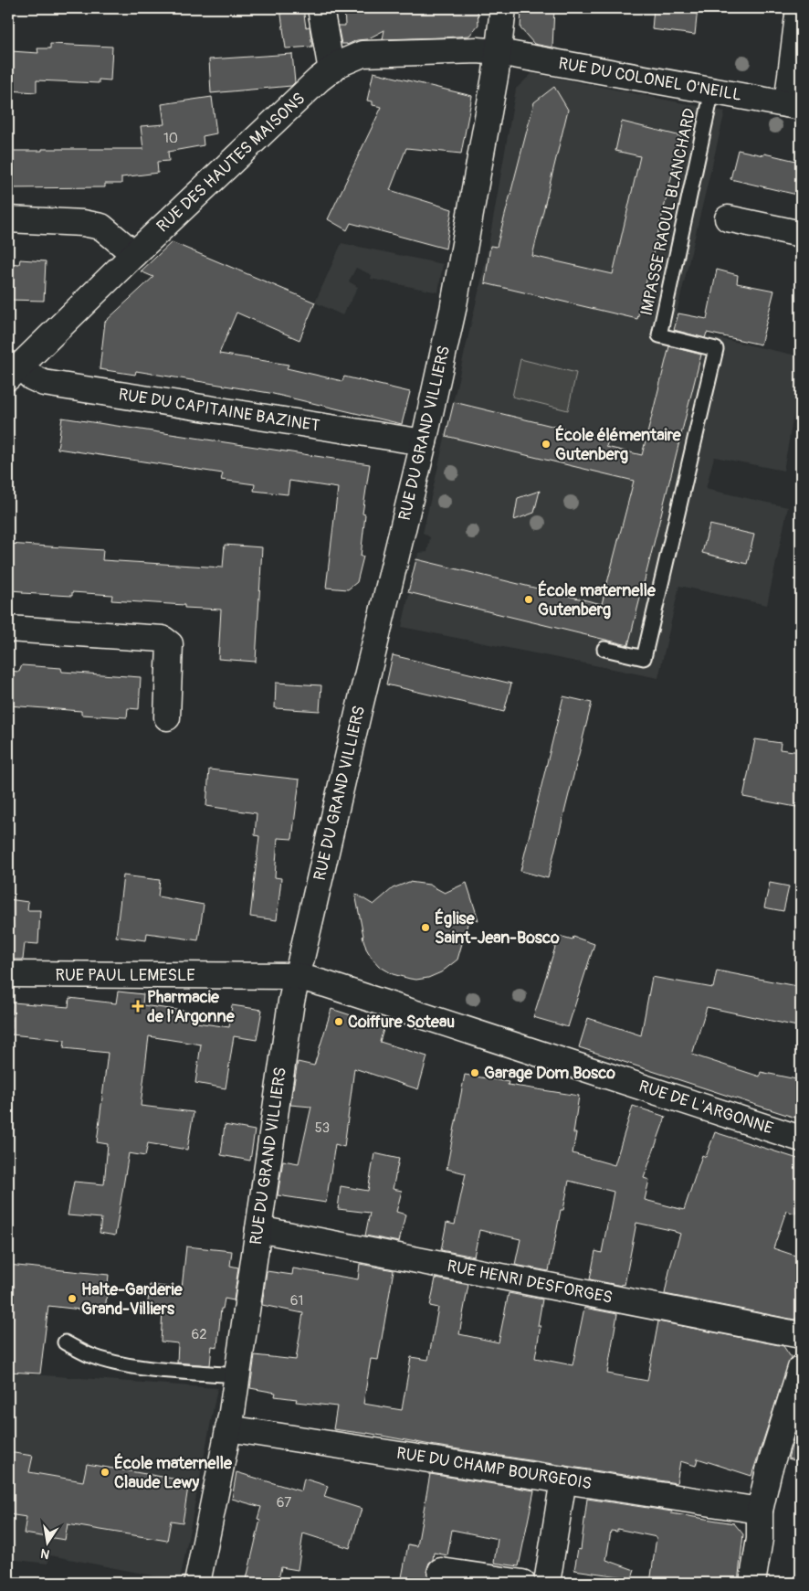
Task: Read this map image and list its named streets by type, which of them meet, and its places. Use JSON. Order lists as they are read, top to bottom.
{
  "streets": {
    "street": [
      "RUE DU COLONEL O'NEILL",
      "RUE DES HAUTES MAISONS",
      "RUE DU CAPITAINE BAZINET",
      "RUE DU GRAND VILLIERS",
      "RUE PAUL LEMESLE",
      "RUE DE L'ARGONNE",
      "RUE HENRI DESFORGES",
      "RUE DU CHAMP BOURGEOIS"
    ],
    "lane": ["IMPASSE RAOUL BLANCHARD"]
  },
  "crossings": [
    ["RUE DU COLONEL O'NEILL", "RUE DES HAUTES MAISONS"],
    ["RUE DU COLONEL O'NEILL", "IMPASSE RAOUL BLANCHARD"],
    ["RUE DU COLONEL O'NEILL", "RUE DU GRAND VILLIERS"],
    ["RUE DES HAUTES MAISONS", "RUE DU CAPITAINE BAZINET"],
    ["RUE DES HAUTES MAISONS", "RUE DU GRAND VILLIERS"],
    ["RUE DU CAPITAINE BAZINET", "RUE DU GRAND VILLIERS"],
    ["RUE DU GRAND VILLIERS", "RUE DE L'ARGONNE"],
    ["RUE DU GRAND VILLIERS", "RUE HENRI DESFORGES"],
    ["RUE DU GRAND VILLIERS", "RUE DU CHAMP BOURGEOIS"],
    ["RUE PAUL LEMESLE", "RUE DE L'ARGONNE"]
  ],
  "places": {
    "other": [
      "École élémentaire Gutenberg",
      "École maternelle Gutenberg",
      "Église Saint-Jean-Bosco",
      "Coiffure Soteau",
      "Garage Dom Bosco",
      "Halte-Garderie Grand-Villiers",
      "École maternelle Claude Lewy"
    ],
    "health": ["Pharmacie de l'Argonne"]
  },
  "house_numbers": [
    "10",
    "53",
    "61",
    "62",
    "67"
  ],
  "north": "bottom"
}
